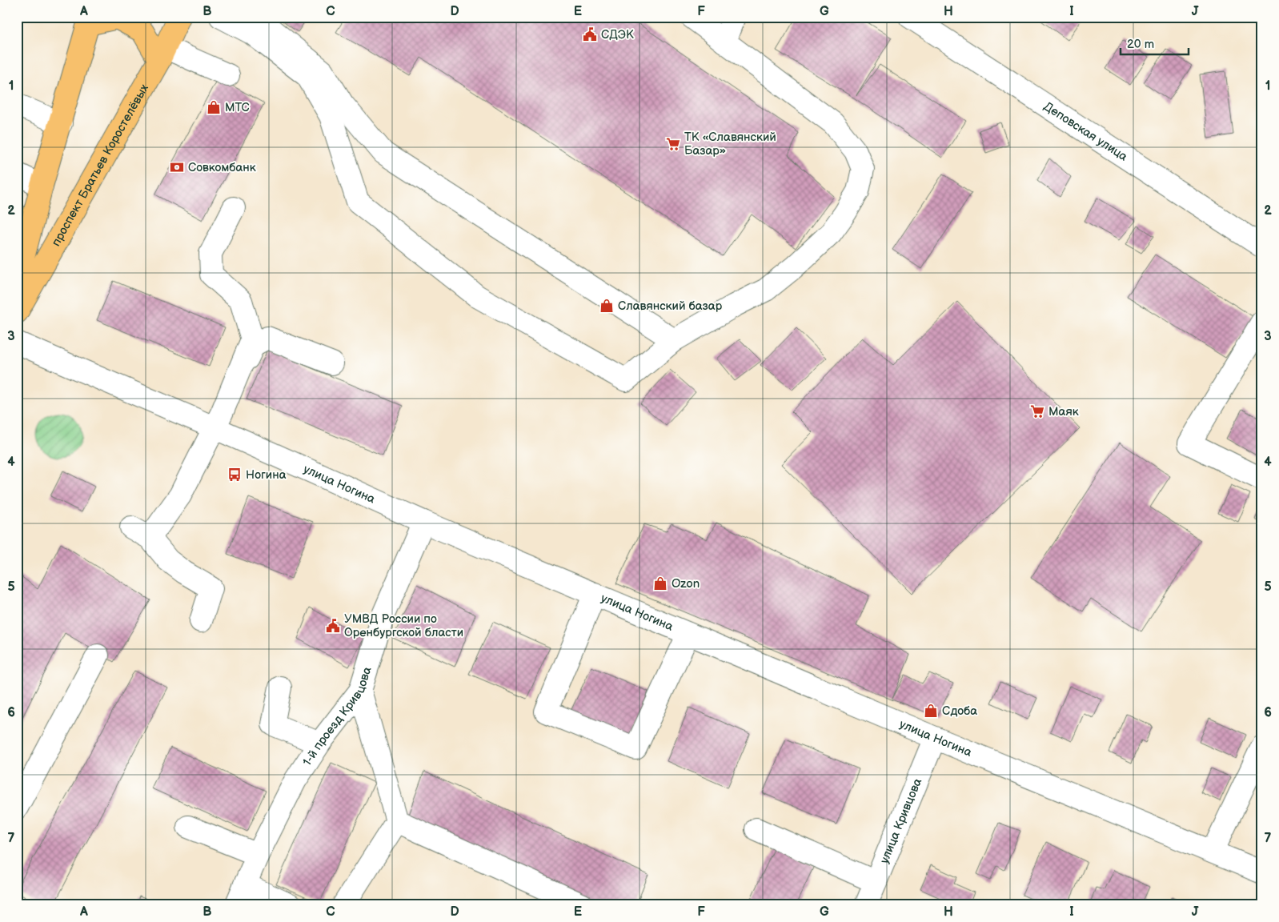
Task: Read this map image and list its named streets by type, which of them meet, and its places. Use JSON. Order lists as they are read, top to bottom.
{
  "streets": {
    "main road": ["проспект Братьев Коростелёвых"],
    "street": [
      "Деповская улица",
      "улица Ногина",
      "1-й проезд Кривцова",
      "улица Кривцова"
    ]
  },
  "crossings": [
    ["улица Ногина", "1-й проезд Кривцова"],
    ["улица Ногина", "улица Кривцова"]
  ],
  "places": {
    "public building": ["СДЭК", "УМВД России по Оренбургской бласти"],
    "shop": [
      "МТС",
      "Славянский базар",
      "Ozon",
      "Сдоба"
    ],
    "supermarket": ["ТК «Славянский Базар»", "Маяк"],
    "bank": ["Совкомбанк"],
    "bus stop": ["Ногина"]
  },
  "scale_bar": "20 m",
  "grid": {
    "columns": [
      "A",
      "B",
      "C",
      "D",
      "E",
      "F",
      "G",
      "H",
      "I",
      "J"
    ],
    "rows": [
      "1",
      "2",
      "3",
      "4",
      "5",
      "6",
      "7"
    ]
  }
}
